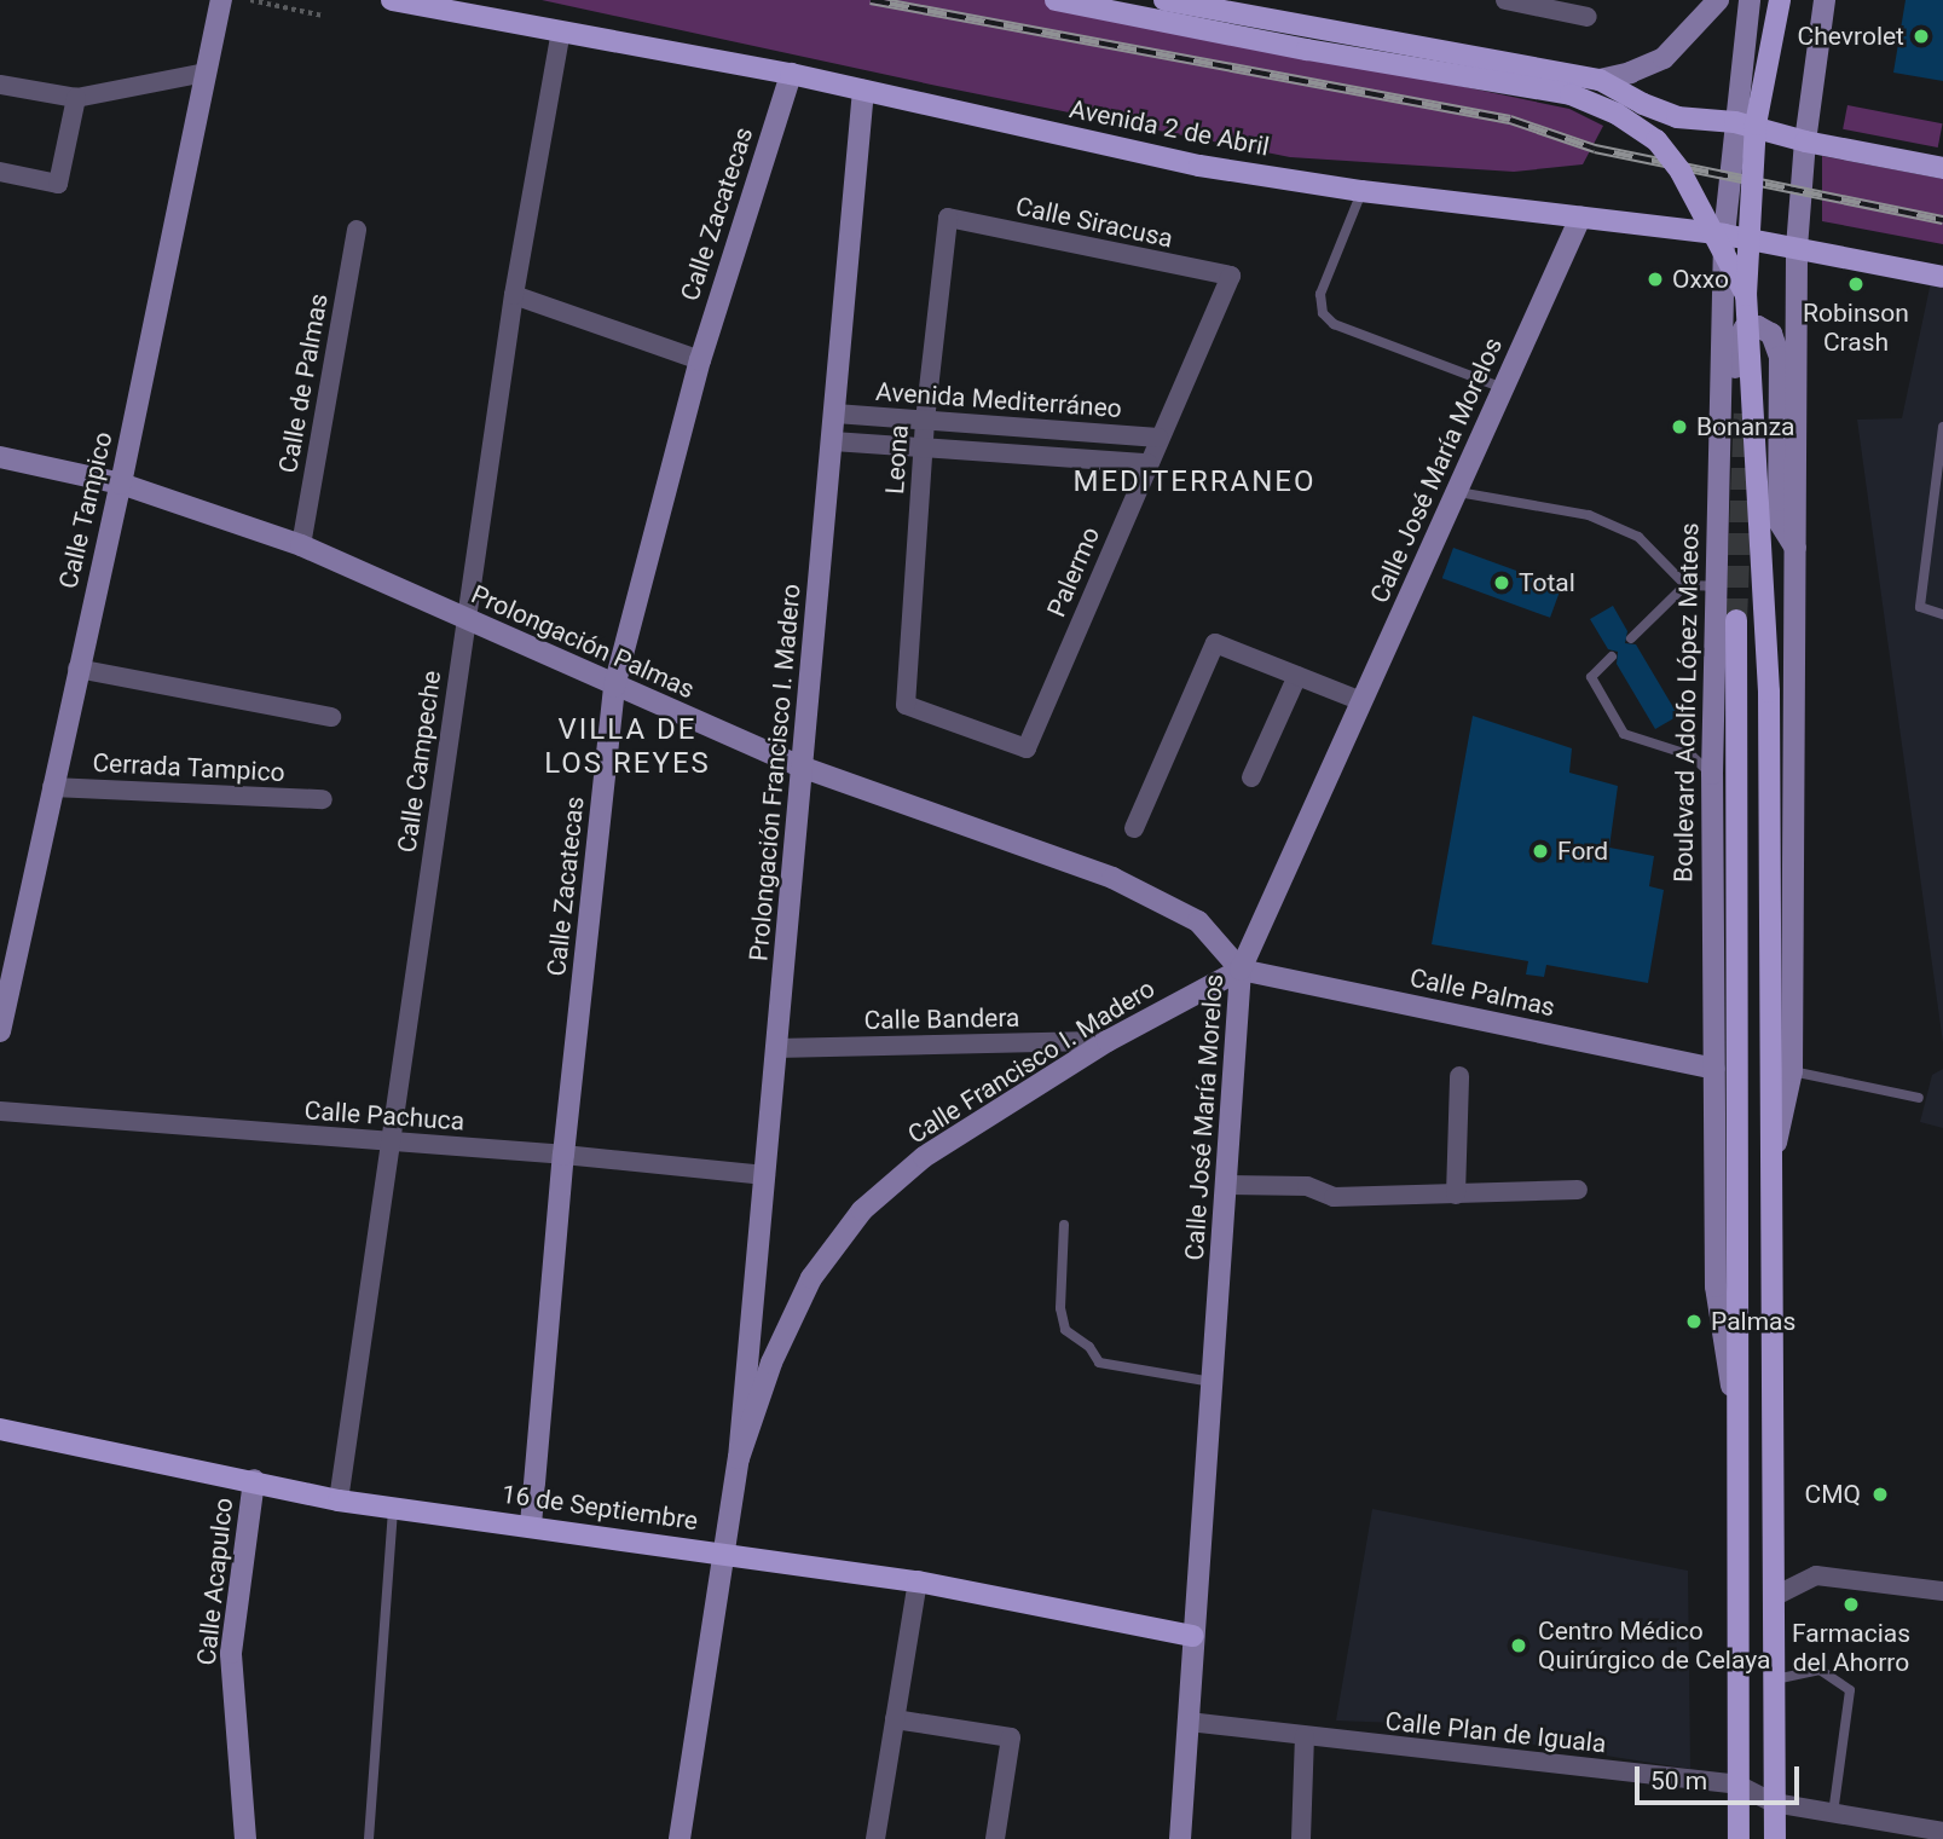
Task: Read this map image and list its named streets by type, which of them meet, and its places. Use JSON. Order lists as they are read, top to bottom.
{
  "streets": {
    "main road": [
      "Avenida 2 de Abril",
      "Calle Zacatecas",
      "Calle José María Morelos",
      "Calle Tampico",
      "Prolongación Palmas",
      "Boulevard Adolfo López Mateos",
      "Prolongación Francisco I. Madero",
      "Calle Palmas",
      "Calle Francisco I. Madero",
      "16 de Septiembre",
      "Calle Acapulco"
    ],
    "street": [
      "Calle Siracusa",
      "Calle de Palmas",
      "Avenida Mediterráneo",
      "Leona",
      "Palermo",
      "Calle Campeche",
      "Cerrada Tampico",
      "Calle Bandera",
      "Calle Pachuca",
      "Calle Plan de Iguala"
    ]
  },
  "crossings": [
    ["Avenida 2 de Abril", "Calle Zacatecas"],
    ["Avenida 2 de Abril", "Calle José María Morelos"],
    ["Avenida 2 de Abril", "Boulevard Adolfo López Mateos"],
    ["Avenida 2 de Abril", "Calle Campeche"],
    ["Avenida 2 de Abril", "Prolongación Francisco I. Madero"],
    ["Calle Zacatecas", "Prolongación Palmas"],
    ["Calle Zacatecas", "Calle Pachuca"],
    ["Calle Zacatecas", "16 de Septiembre"],
    ["Calle Siracusa", "Leona"],
    ["Calle Siracusa", "Palermo"],
    ["Calle de Palmas", "Prolongación Palmas"],
    ["Avenida Mediterráneo", "Leona"],
    ["Avenida Mediterráneo", "Palermo"],
    ["Avenida Mediterráneo", "Prolongación Francisco I. Madero"],
    ["Leona", "Palermo"],
    ["Calle José María Morelos", "Prolongación Palmas"],
    ["Calle José María Morelos", "Calle Palmas"],
    ["Calle José María Morelos", "Calle Francisco I. Madero"],
    ["Calle José María Morelos", "16 de Septiembre"],
    ["Calle José María Morelos", "Calle Plan de Iguala"],
    ["Calle Tampico", "Prolongación Palmas"],
    ["Calle Tampico", "Cerrada Tampico"],
    ["Prolongación Palmas", "Calle Campeche"],
    ["Prolongación Palmas", "Prolongación Francisco I. Madero"],
    ["Prolongación Palmas", "Calle Palmas"],
    ["Prolongación Palmas", "Calle Francisco I. Madero"],
    ["Boulevard Adolfo López Mateos", "Calle Palmas"],
    ["Boulevard Adolfo López Mateos", "Calle Plan de Iguala"],
    ["Calle Campeche", "Calle Pachuca"],
    ["Calle Campeche", "16 de Septiembre"],
    ["Prolongación Francisco I. Madero", "Calle Bandera"],
    ["Prolongación Francisco I. Madero", "Calle Francisco I. Madero"],
    ["Prolongación Francisco I. Madero", "Calle Pachuca"],
    ["Calle Palmas", "Calle Francisco I. Madero"],
    ["Calle Bandera", "Calle Francisco I. Madero"],
    ["Calle Francisco I. Madero", "16 de Septiembre"],
    ["16 de Septiembre", "Calle Acapulco"]
  ],
  "districts": ["MEDITERRANEO", "VILLA DE LOS REYES"],
  "places": [
    "Chevrolet",
    "Oxxo",
    "Robinson Crash",
    "Bonanza",
    "Total",
    "Ford",
    "Palmas",
    "CMQ",
    "Farmacias del Ahorro",
    "Centro Médico Quirúrgico de Celaya"
  ],
  "scale_bar": "50 m"
}
